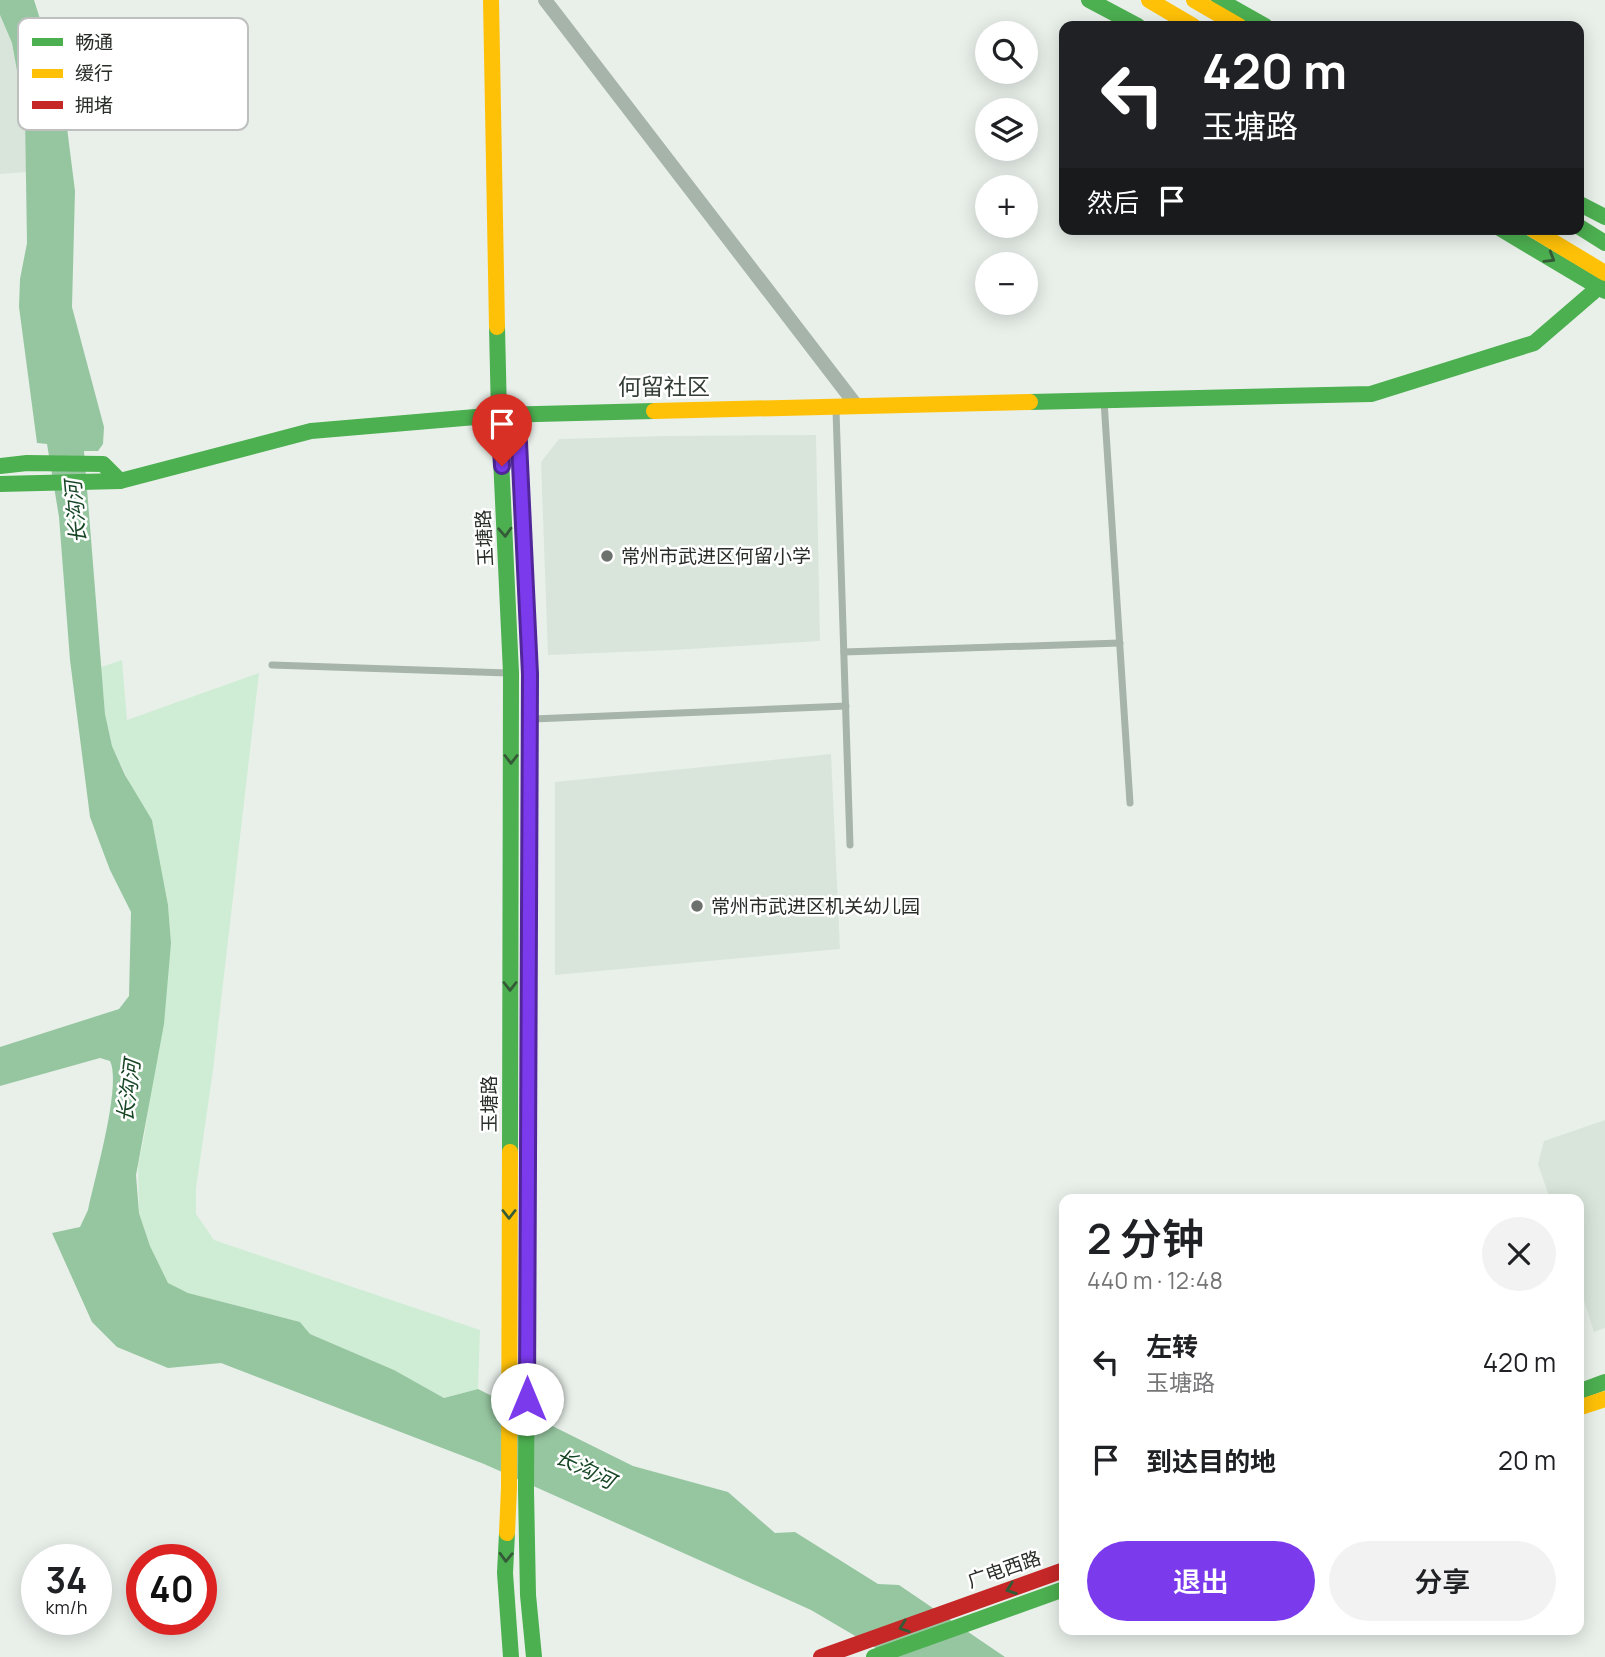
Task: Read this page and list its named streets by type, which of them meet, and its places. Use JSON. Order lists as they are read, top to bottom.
{
  "streets": {
    "main road": ["玉塘路", "广电西路"]
  },
  "districts": ["何留社区"],
  "water": ["长沟河"],
  "places": ["常州市武进区何留小学", "常州市武进区机关幼儿园"],
  "legend": ["畅通", "缓行", "拥堵"],
  "page": {
    "map_buttons": ["+", "−"],
    "turn": ["420 m", "玉塘路"],
    "then": "然后",
    "heading": ["2 分钟", "440 m · 12:48"],
    "list": [
      {
        "name": "左转",
        "note": "玉塘路",
        "value": "420 m"
      },
      {
        "name": "到达目的地",
        "value": "20 m"
      }
    ],
    "buttons": ["退出", "分享"],
    "speed": "34 km/h",
    "limit": "40"
  }
}
